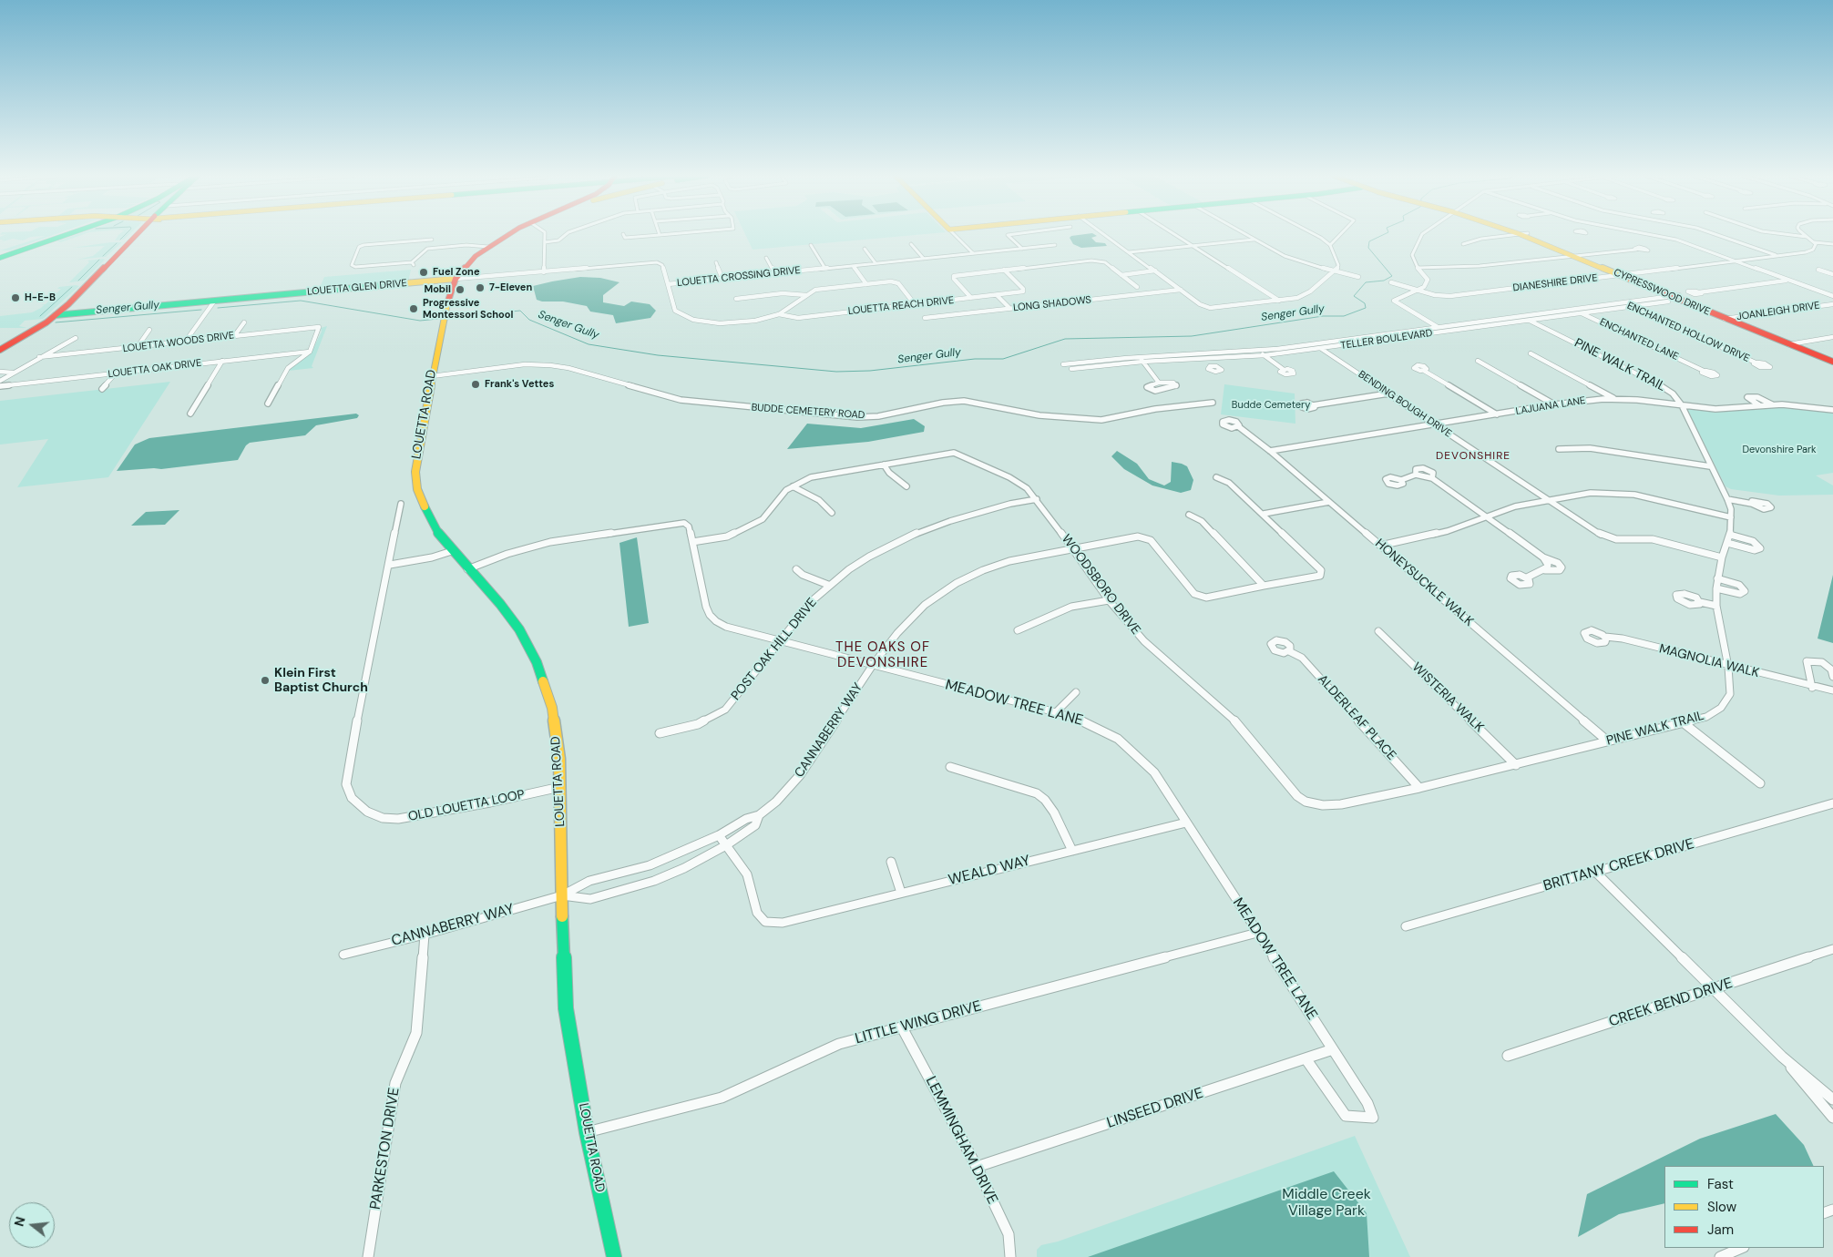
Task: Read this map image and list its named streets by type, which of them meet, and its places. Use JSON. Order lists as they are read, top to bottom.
{
  "streets": {
    "main road": ["LOUETTA GLEN DRIVE", "CYPRESSWOOD DRIVE", "LOUETTA ROAD"],
    "street": [
      "LOUETTA CROSSING DRIVE",
      "DIANESHIRE DRIVE",
      "LONG SHADOWS",
      "LOUETTA REACH DRIVE",
      "JOANLEIGH DRIVE",
      "ENCHANTED HOLLOW DRIVE",
      "TELLER BOULEVARD",
      "ENCHANTED LANE",
      "LOUETTA WOODS DRIVE",
      "PINE WALK TRAIL",
      "LOUETTA OAK DRIVE",
      "BENDING BOUGH DRIVE",
      "LAJUANA LANE",
      "BUDDE CEMETERY ROAD",
      "HONEYSUCKLE WALK",
      "WOODSBORO DRIVE",
      "POST OAK HILL DRIVE",
      "MAGNOLIA WALK",
      "WISTERIA WALK",
      "MEADOW TREE LANE",
      "ALDERLEAF PLACE",
      "CANNABERRY WAY",
      "OLD LOUETTA LOOP",
      "BRITTANY CREEK DRIVE",
      "WEALD WAY",
      "CREEK BEND DRIVE",
      "LITTLE WING DRIVE",
      "LINSEED DRIVE",
      "LEMMINGHAM DRIVE",
      "PARKESTON DRIVE"
    ]
  },
  "crossings": [
    ["LOUETTA CROSSING DRIVE", "LOUETTA GLEN DRIVE"],
    ["DIANESHIRE DRIVE", "CYPRESSWOOD DRIVE"],
    ["LOUETTA GLEN DRIVE", "LOUETTA ROAD"],
    ["CYPRESSWOOD DRIVE", "JOANLEIGH DRIVE"],
    ["CYPRESSWOOD DRIVE", "TELLER BOULEVARD"],
    ["ENCHANTED HOLLOW DRIVE", "TELLER BOULEVARD"],
    ["TELLER BOULEVARD", "ENCHANTED LANE"],
    ["TELLER BOULEVARD", "PINE WALK TRAIL"],
    ["TELLER BOULEVARD", "BENDING BOUGH DRIVE"],
    ["LOUETTA WOODS DRIVE", "LOUETTA OAK DRIVE"],
    ["PINE WALK TRAIL", "BENDING BOUGH DRIVE"],
    ["PINE WALK TRAIL", "LAJUANA LANE"],
    ["PINE WALK TRAIL", "HONEYSUCKLE WALK"],
    ["PINE WALK TRAIL", "WOODSBORO DRIVE"],
    ["PINE WALK TRAIL", "MAGNOLIA WALK"],
    ["PINE WALK TRAIL", "WISTERIA WALK"],
    ["PINE WALK TRAIL", "ALDERLEAF PLACE"],
    ["BENDING BOUGH DRIVE", "LAJUANA LANE"],
    ["LAJUANA LANE", "HONEYSUCKLE WALK"],
    ["BUDDE CEMETERY ROAD", "LOUETTA ROAD"],
    ["LOUETTA ROAD", "MEADOW TREE LANE"],
    ["LOUETTA ROAD", "CANNABERRY WAY"],
    ["LOUETTA ROAD", "OLD LOUETTA LOOP"],
    ["LOUETTA ROAD", "LITTLE WING DRIVE"],
    ["WOODSBORO DRIVE", "POST OAK HILL DRIVE"],
    ["WOODSBORO DRIVE", "CANNABERRY WAY"],
    ["POST OAK HILL DRIVE", "MEADOW TREE LANE"],
    ["MEADOW TREE LANE", "CANNABERRY WAY"],
    ["MEADOW TREE LANE", "WEALD WAY"],
    ["MEADOW TREE LANE", "LITTLE WING DRIVE"],
    ["MEADOW TREE LANE", "LINSEED DRIVE"],
    ["CANNABERRY WAY", "WEALD WAY"],
    ["CANNABERRY WAY", "PARKESTON DRIVE"],
    ["LITTLE WING DRIVE", "LEMMINGHAM DRIVE"],
    ["LINSEED DRIVE", "LEMMINGHAM DRIVE"]
  ],
  "districts": ["DEVONSHIRE", "THE OAKS OF DEVONSHIRE"],
  "water": ["Senger Gully"],
  "parks": ["Budde Cemetery", "Devonshire Park", "Middle Creek Village Park"],
  "places": [
    "Fuel Zone",
    "7-Eleven",
    "Mobil",
    "H-E-B",
    "Progressive Montessori School",
    "Frank's Vettes",
    "Klein First Baptist Church"
  ],
  "legend": ["Fast", "Slow", "Jam"],
  "north": "left"
}
